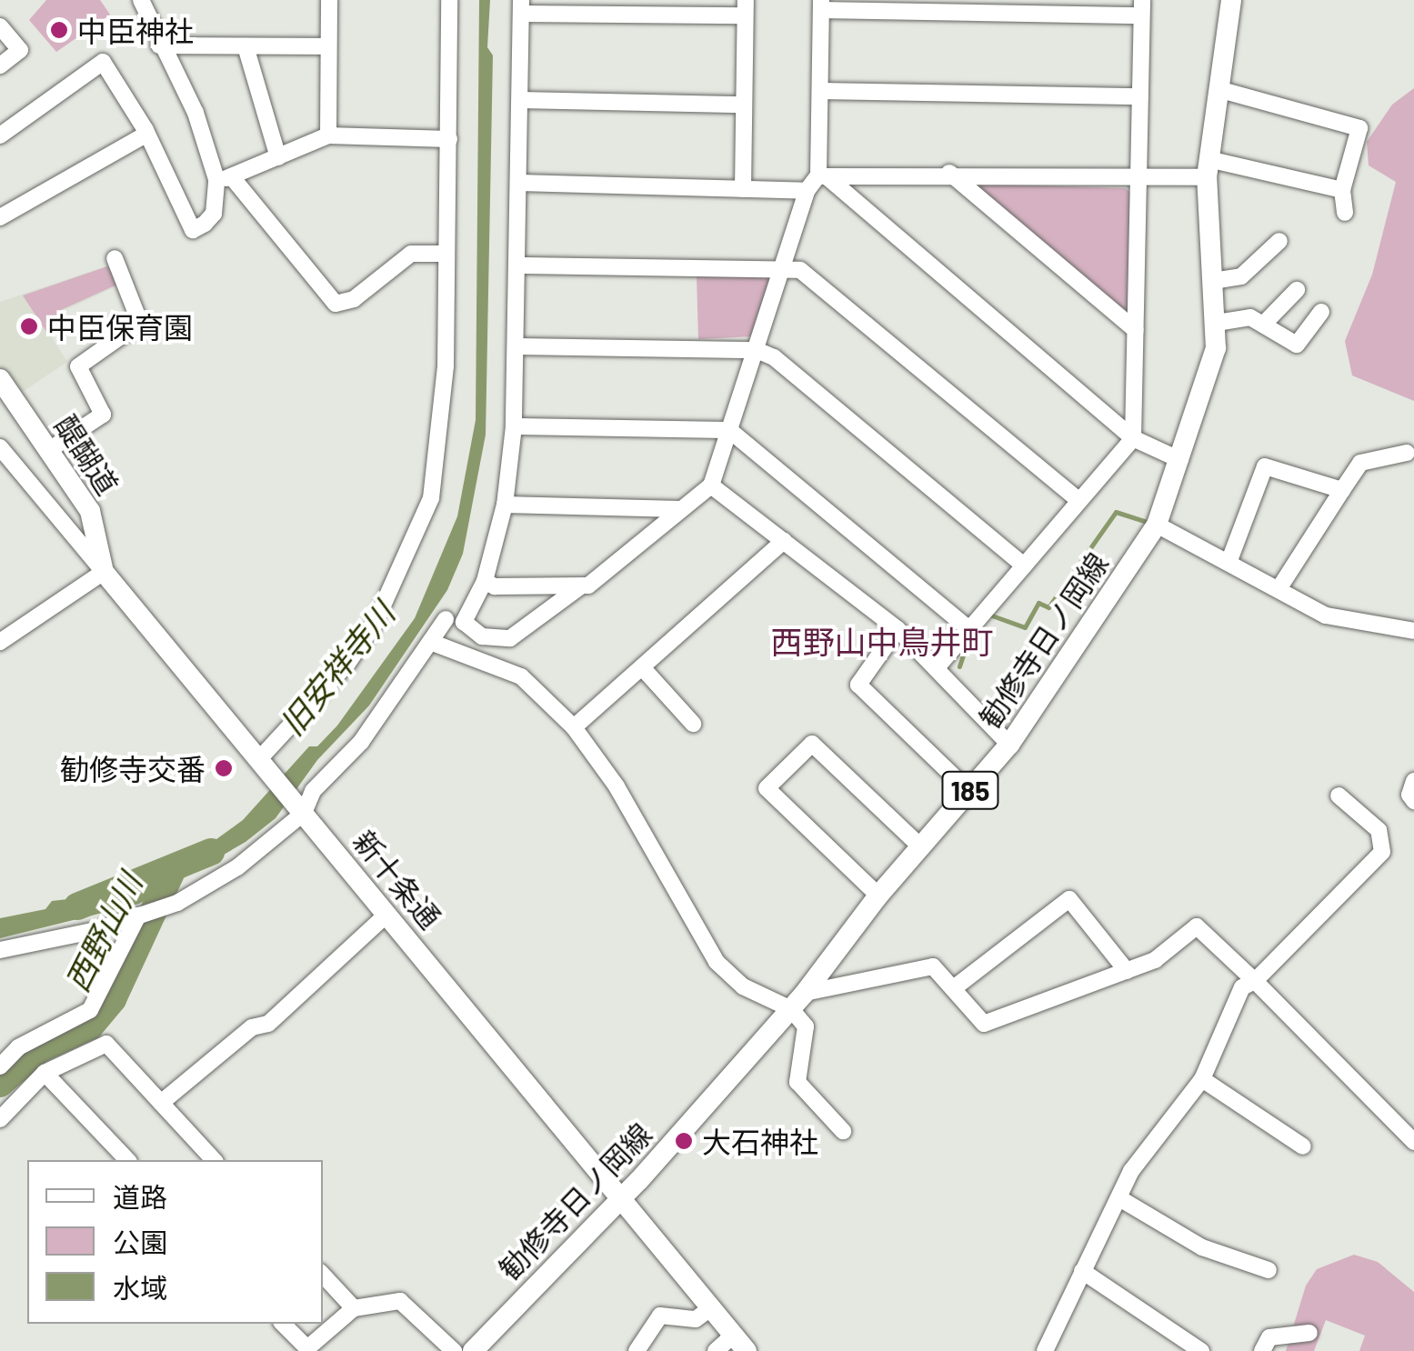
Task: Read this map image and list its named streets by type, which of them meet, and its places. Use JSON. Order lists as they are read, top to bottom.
{
  "streets": {
    "main road": [
      "醍醐道",
      "勧修寺日ノ岡線",
      "185",
      "新十条通"
    ]
  },
  "crossings": [
    ["醍醐道", "新十条通"],
    ["勧修寺日ノ岡線", "新十条通"]
  ],
  "districts": ["西野山中鳥井町"],
  "water": ["旧安祥寺川", "西野山川"],
  "places": [
    "中臣神社",
    "中臣保育園",
    "勧修寺交番",
    "大石神社"
  ],
  "legend": ["道路", "公園", "水域"]
}
